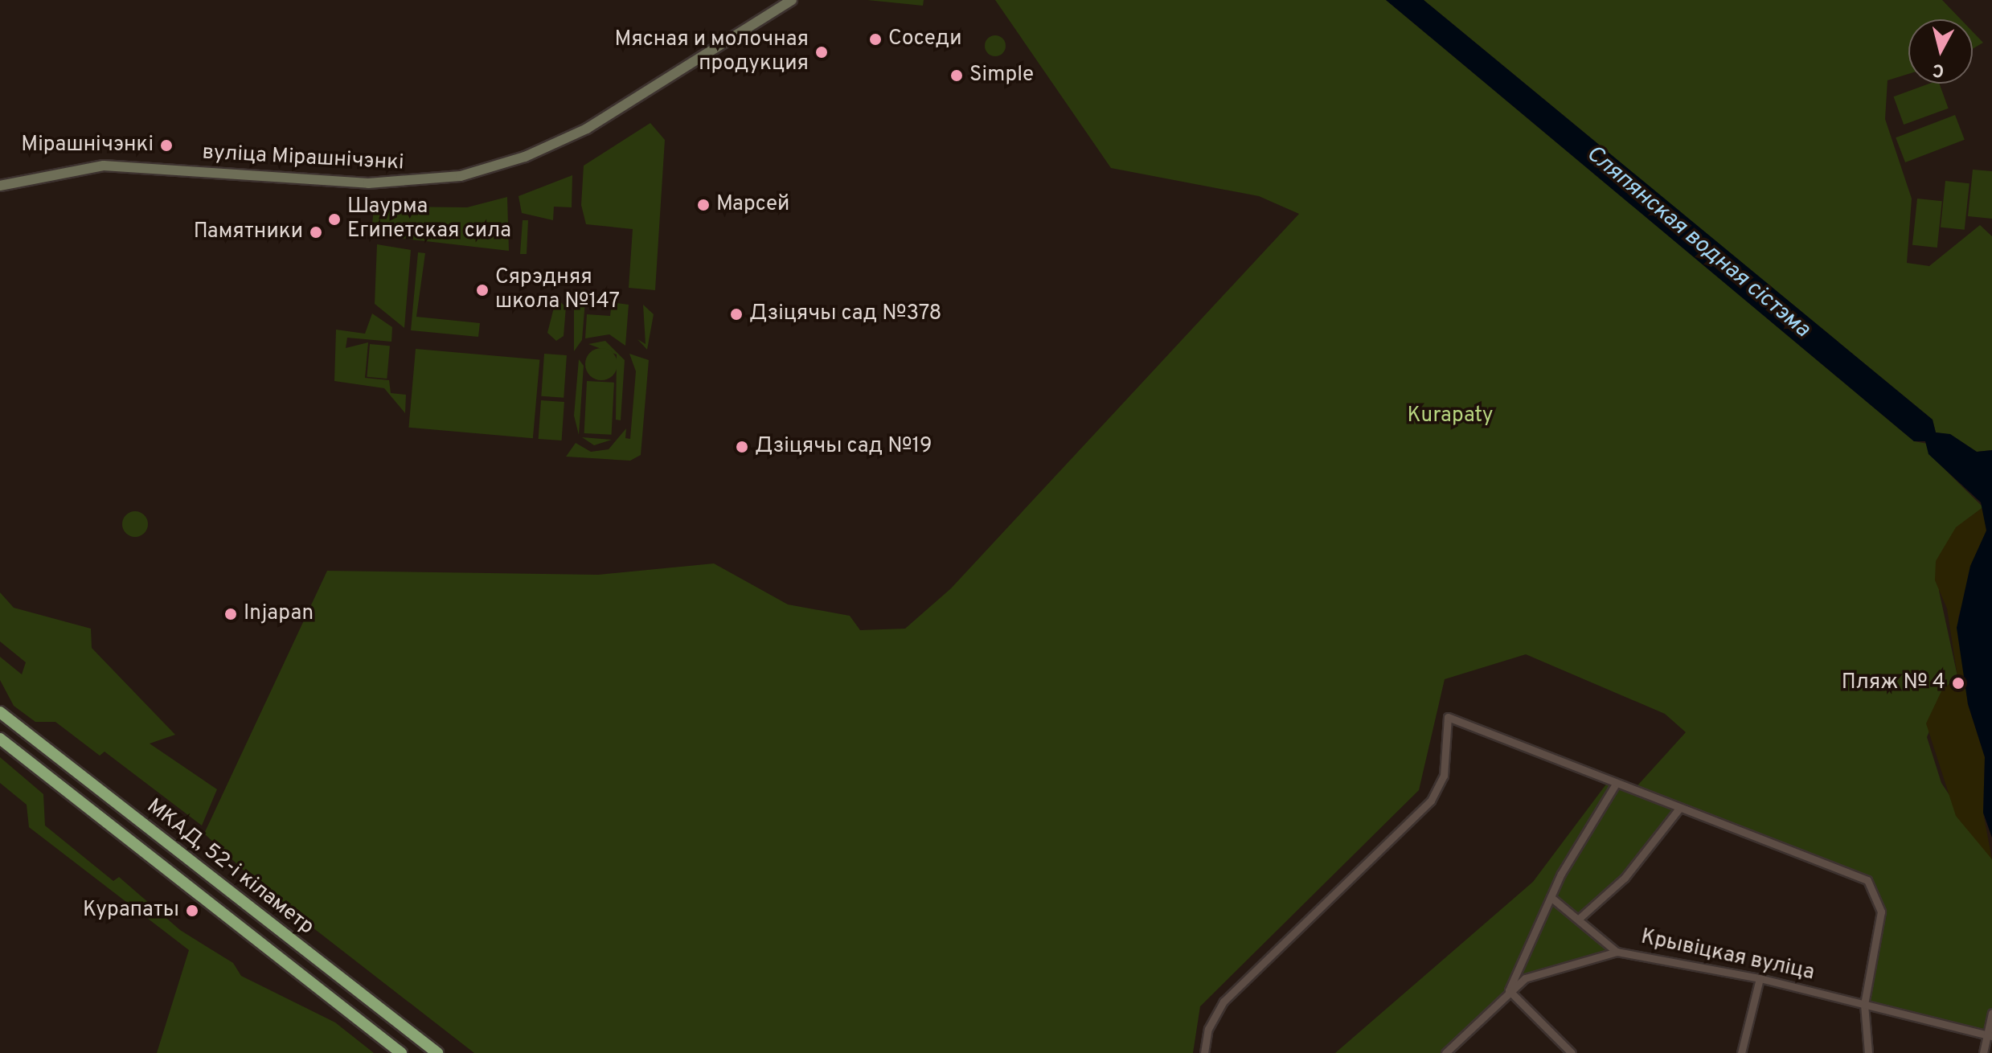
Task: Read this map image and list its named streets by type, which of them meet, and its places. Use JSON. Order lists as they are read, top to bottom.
{
  "streets": {
    "highway": ["МКАД, 52-і кіламетр"],
    "main road": ["вуліца Мірашнічэнкі"],
    "street": ["Крывіцкая вуліца"]
  },
  "water": ["Сляпянская водная сістэма"],
  "parks": ["Kurapaty"],
  "places": [
    "Соседи",
    "Мясная и молочная продукция",
    "Simple",
    "Мірашнічэнкі",
    "Марсей",
    "Шаурма Египетская сила",
    "Памятники",
    "Сярэдняя школа №147",
    "Дзіцячы сад №378",
    "Дзіцячы сад №19",
    "Injapan",
    "Пляж № 4",
    "Курапаты"
  ],
  "north": "bottom"
}
